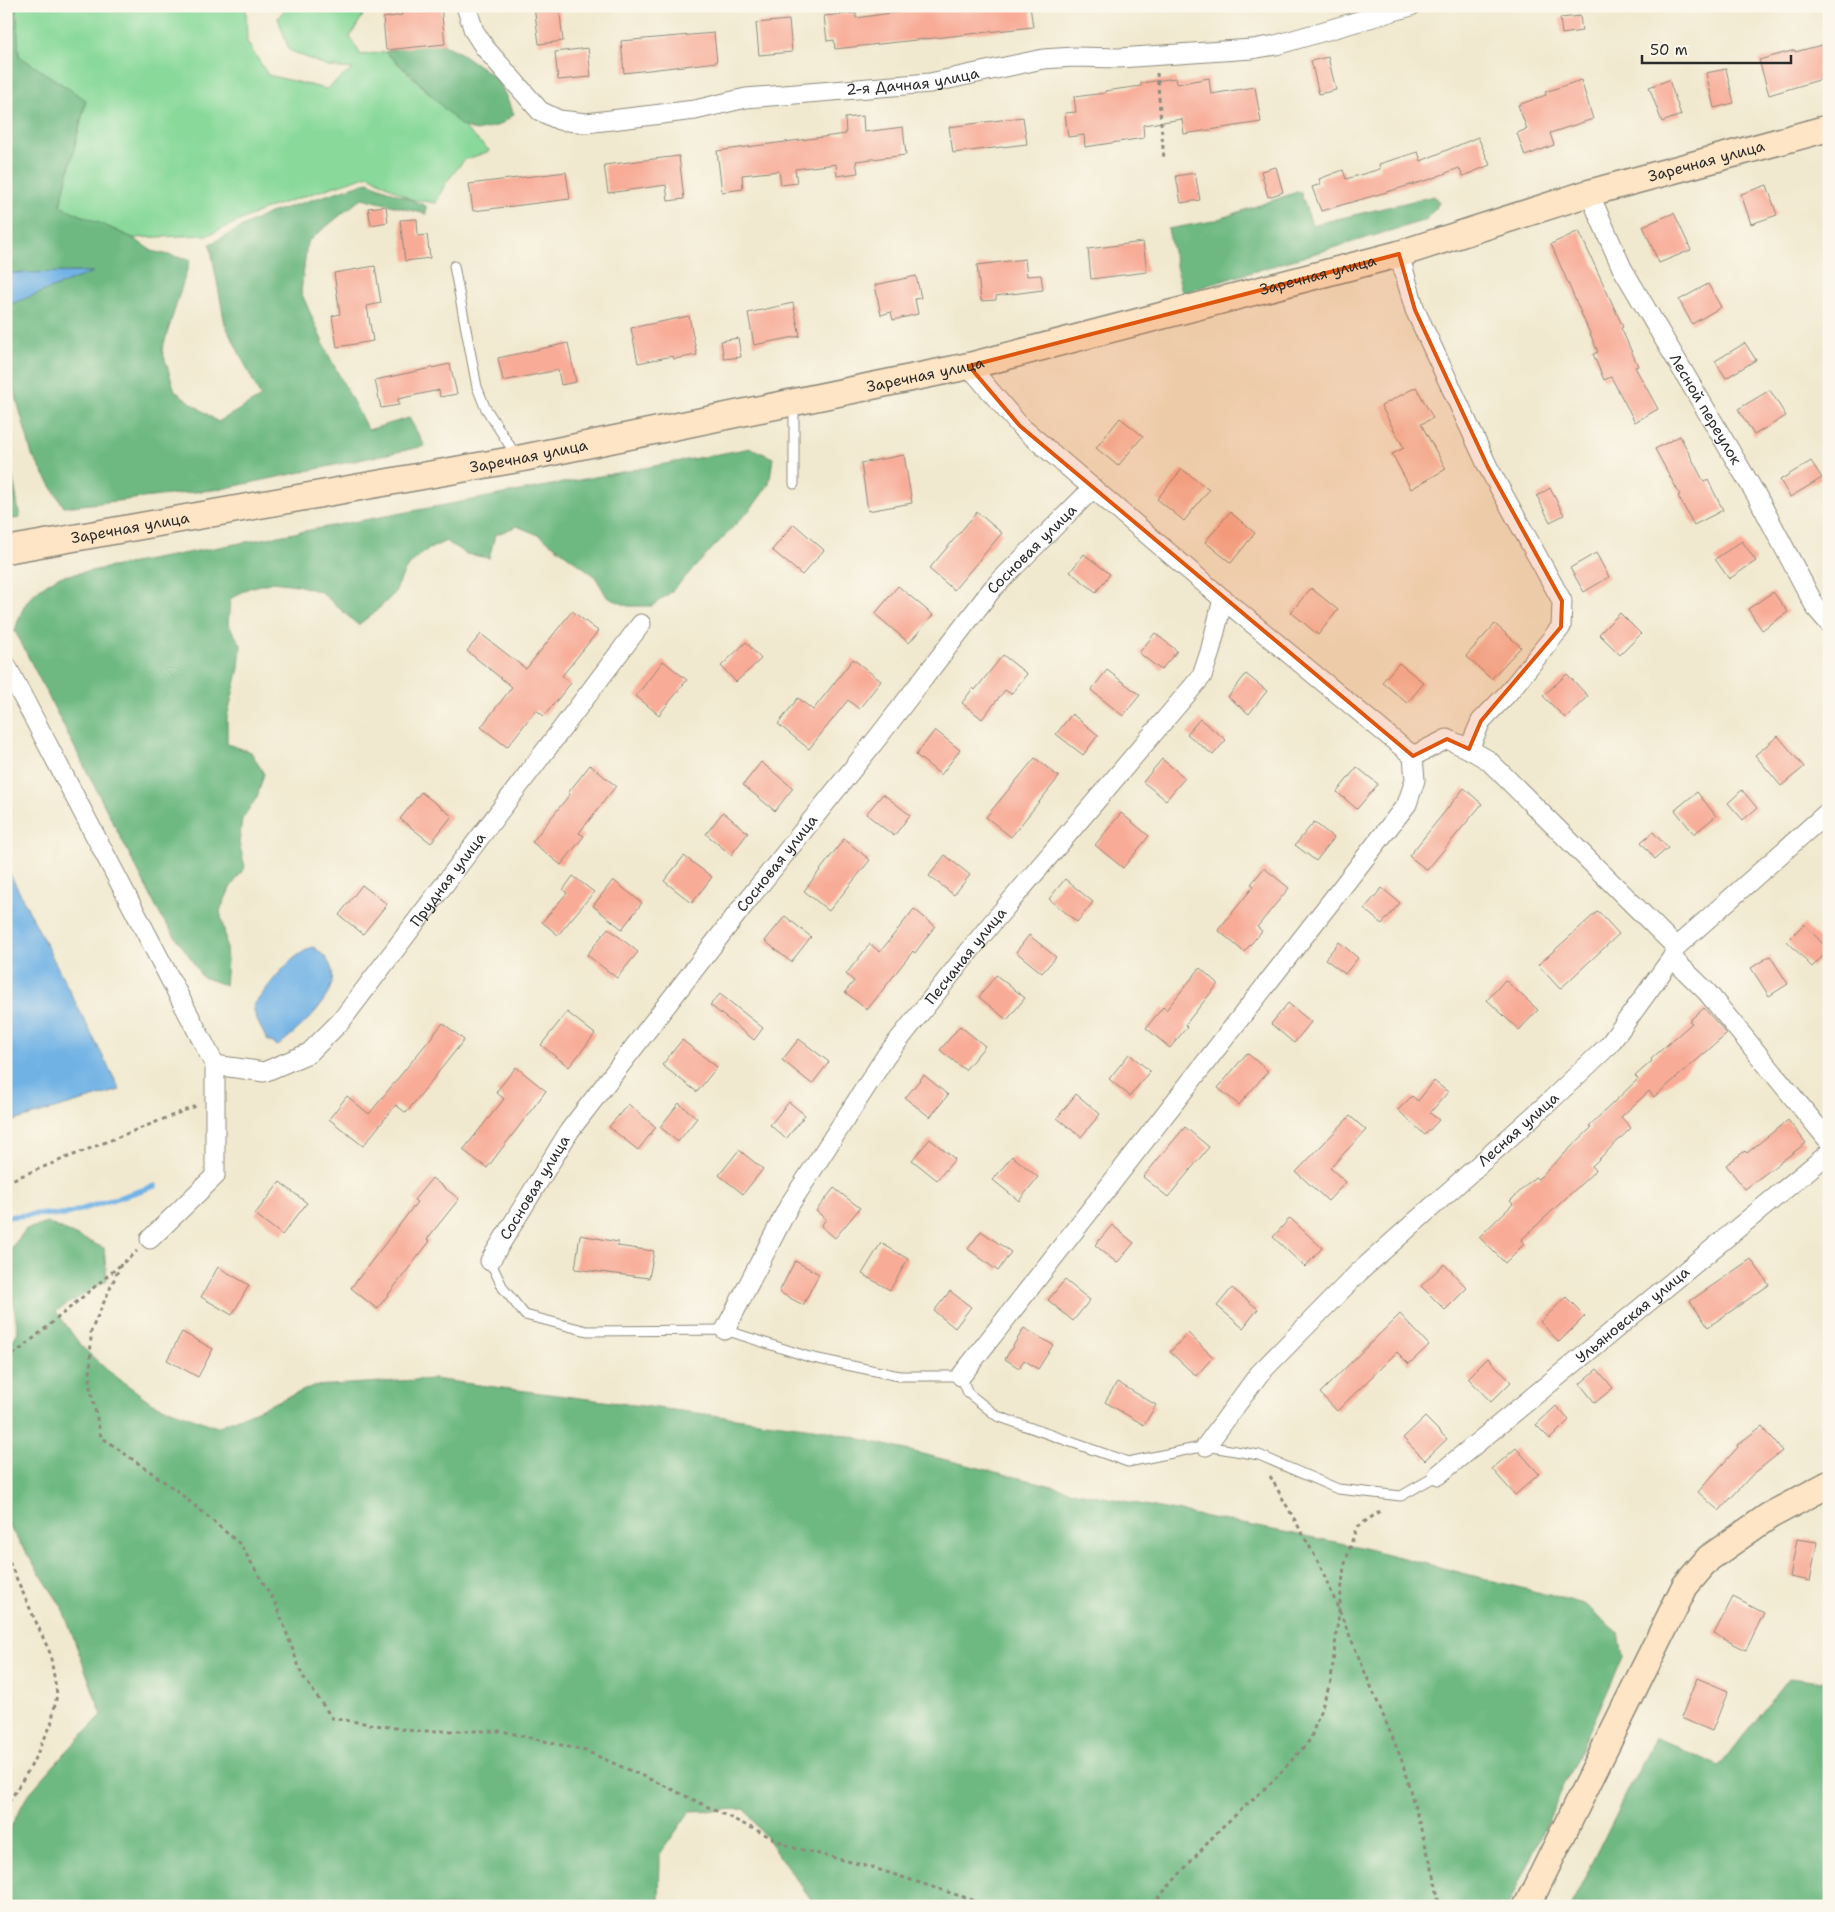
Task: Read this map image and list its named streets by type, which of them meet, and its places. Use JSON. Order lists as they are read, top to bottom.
{
  "streets": {
    "main road": ["Заречная улица"],
    "street": [
      "2-я Дачная улица",
      "Лесной переулок",
      "Сосновая улица",
      "Прудная улица",
      "Песчаная улица",
      "Лесная улица",
      "Ульяновская улица"
    ]
  },
  "crossings": [
    ["Заречная улица", "Лесной переулок"]
  ],
  "scale_bar": "50 m"
}
